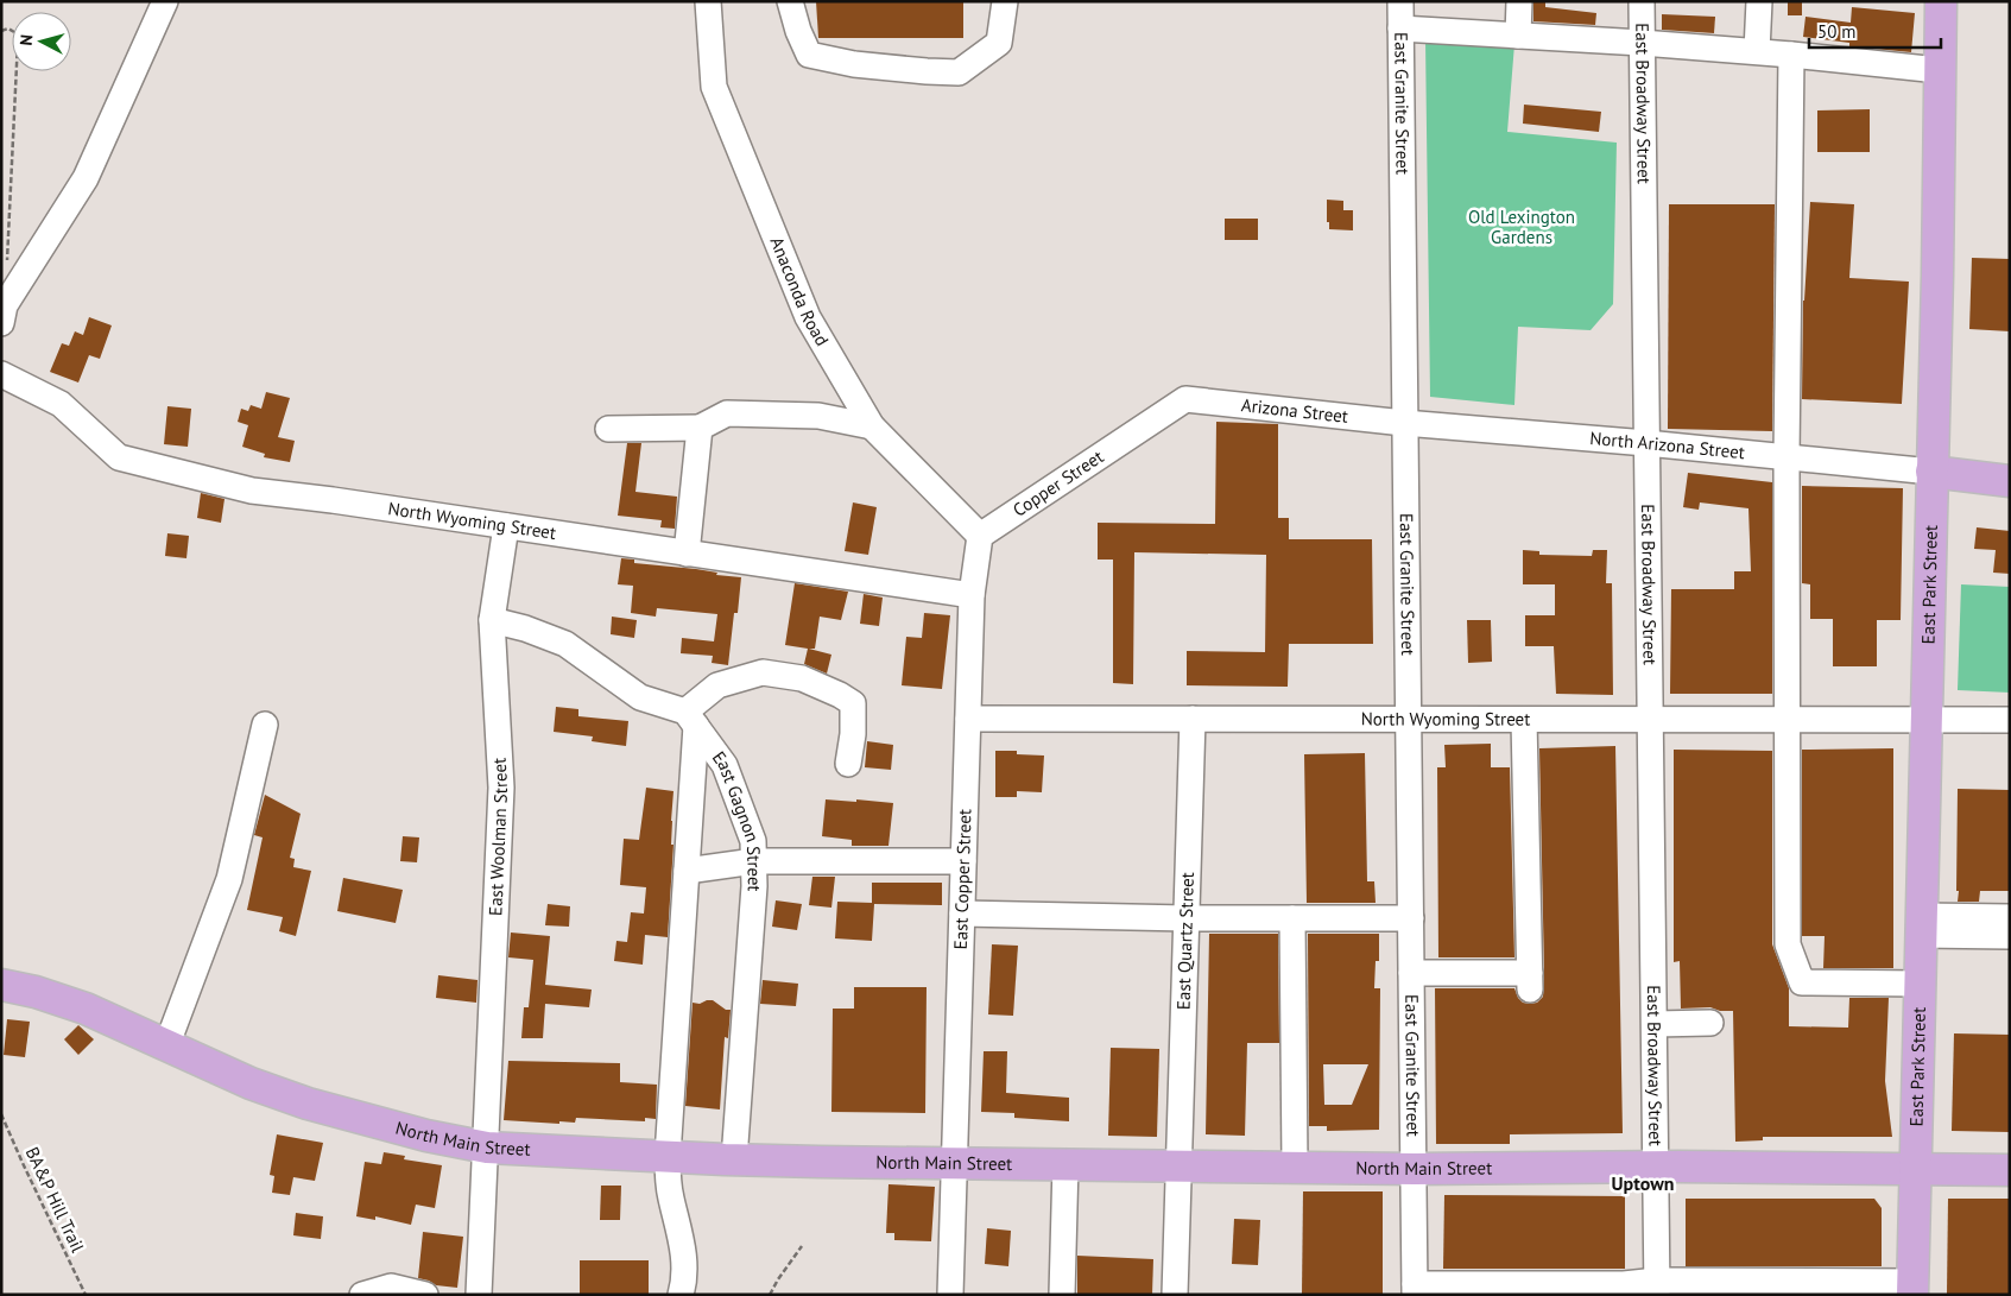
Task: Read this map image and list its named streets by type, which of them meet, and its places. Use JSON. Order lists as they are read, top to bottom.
{
  "streets": {
    "main road": ["East Park Street", "North Main Street"],
    "street": [
      "East Granite Street",
      "East Broadway Street",
      "Anaconda Road",
      "Arizona Street",
      "North Arizona Street",
      "Copper Street",
      "North Wyoming Street",
      "East Gagnon Street",
      "East Woolman Street",
      "East Copper Street",
      "East Quartz Street"
    ],
    "path": ["BA&P Hill Trail"]
  },
  "crossings": [
    ["East Granite Street", "Arizona Street"],
    ["East Granite Street", "North Arizona Street"],
    ["East Granite Street", "North Wyoming Street"],
    ["East Granite Street", "North Main Street"],
    ["East Broadway Street", "North Arizona Street"],
    ["East Broadway Street", "North Wyoming Street"],
    ["East Broadway Street", "North Main Street"],
    ["Anaconda Road", "Copper Street"],
    ["Arizona Street", "North Arizona Street"],
    ["Arizona Street", "Copper Street"],
    ["North Arizona Street", "East Park Street"],
    ["North Wyoming Street", "East Park Street"],
    ["North Wyoming Street", "East Woolman Street"],
    ["North Wyoming Street", "East Copper Street"],
    ["North Wyoming Street", "East Quartz Street"],
    ["East Park Street", "North Main Street"],
    ["East Gagnon Street", "North Main Street"],
    ["East Woolman Street", "North Main Street"],
    ["East Copper Street", "North Main Street"],
    ["East Quartz Street", "North Main Street"]
  ],
  "districts": ["Uptown"],
  "parks": ["Old Lexington Gardens"],
  "scale_bar": "50 m",
  "north": "left"
}
